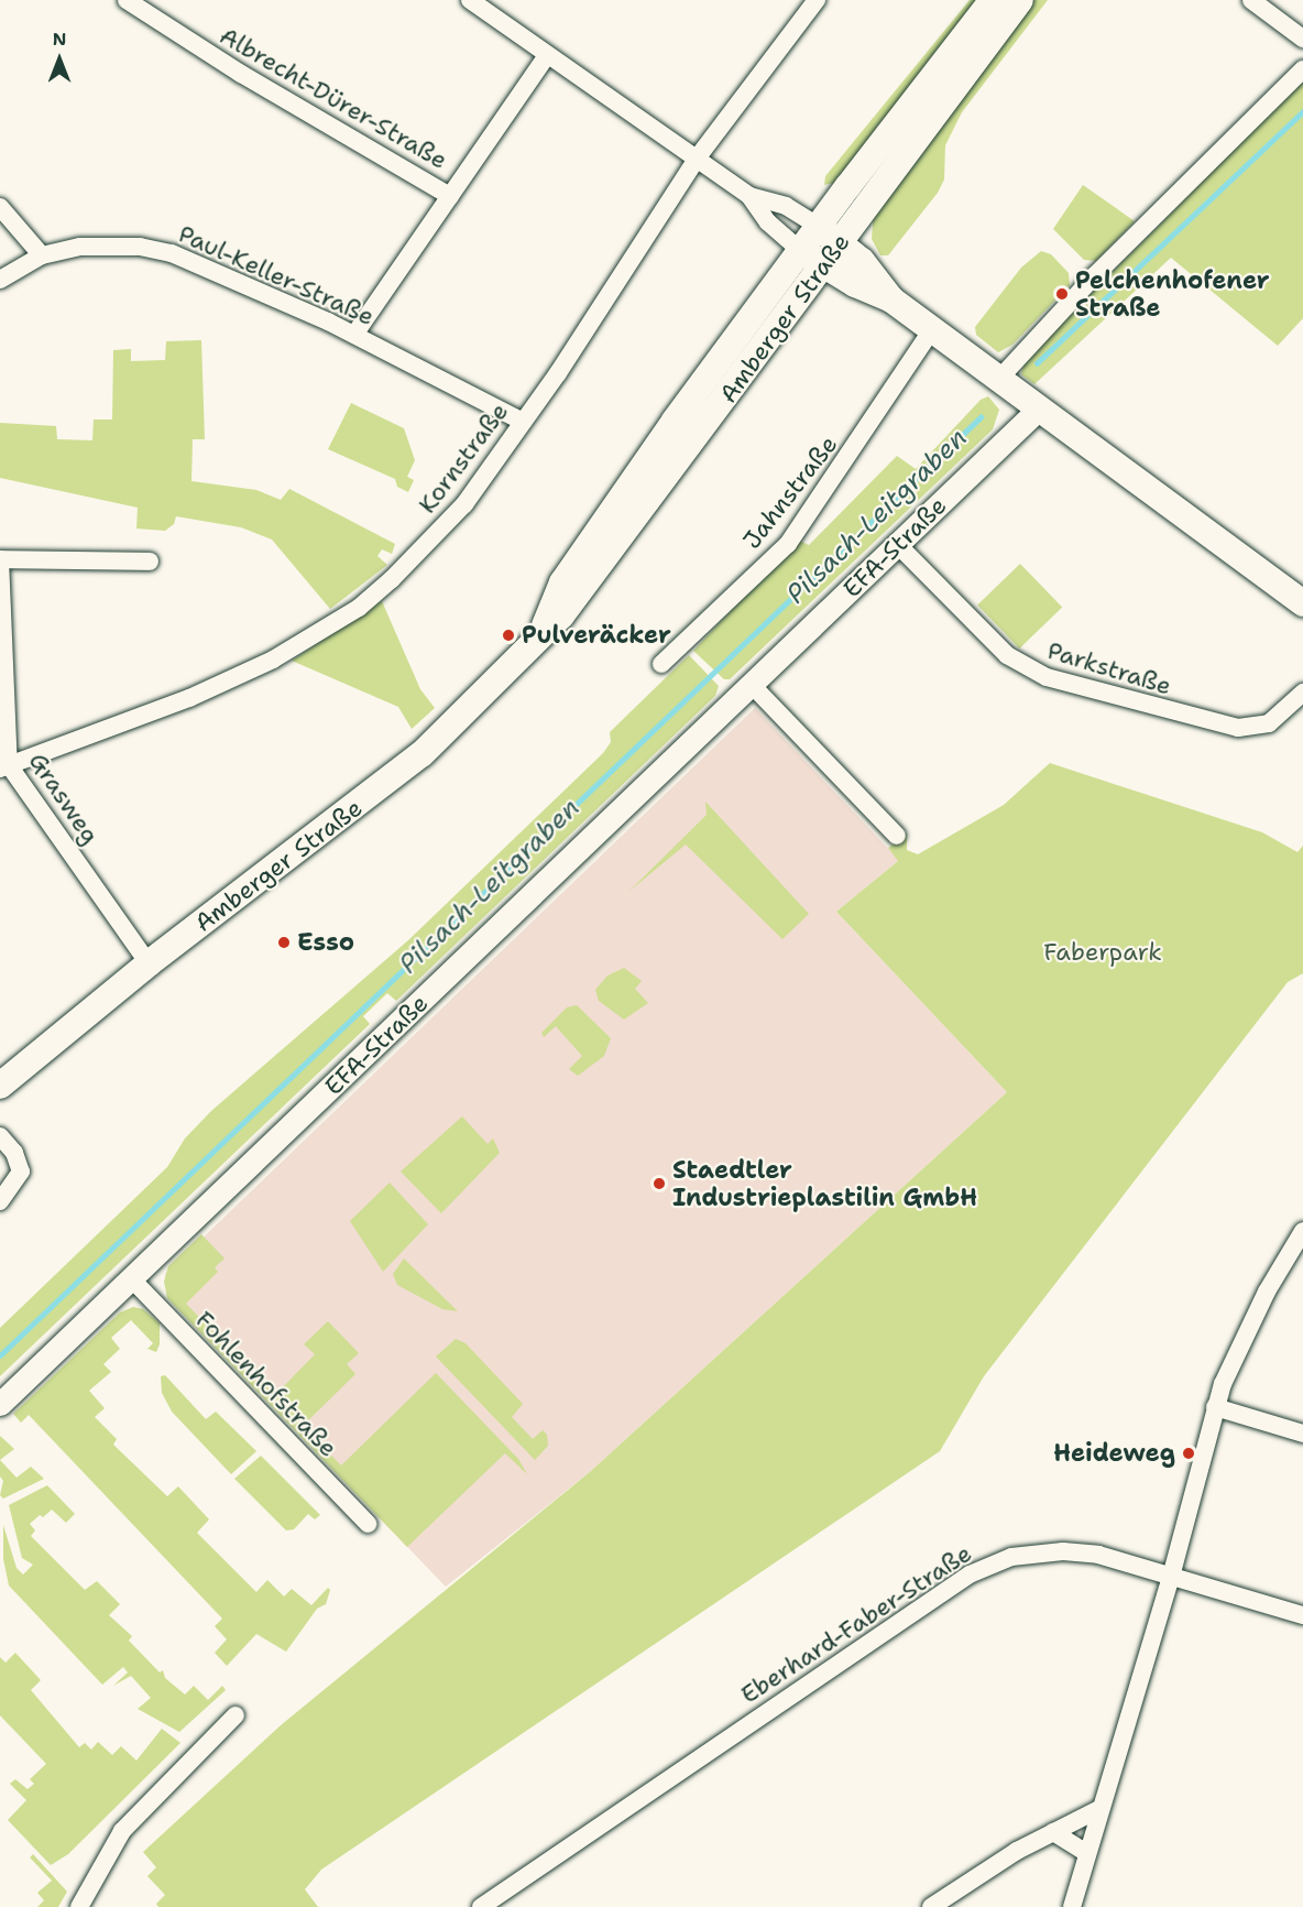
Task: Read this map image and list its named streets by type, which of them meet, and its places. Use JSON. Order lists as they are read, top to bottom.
{
  "streets": {
    "main road": ["Amberger Straße"],
    "street": [
      "Albrecht-Dürer-Straße",
      "Paul-Keller-Straße",
      "Kornstraße",
      "Jahnstraße",
      "EFA-Straße",
      "Parkstraße",
      "Grasweg",
      "Fohlenhofstraße",
      "Eberhard-Faber-Straße"
    ]
  },
  "crossings": [
    ["Paul-Keller-Straße", "Kornstraße"],
    ["Amberger Straße", "Grasweg"],
    ["Kornstraße", "Grasweg"],
    ["EFA-Straße", "Parkstraße"],
    ["EFA-Straße", "Fohlenhofstraße"]
  ],
  "water": ["Pilsach-Leitgraben"],
  "parks": ["Faberpark"],
  "places": [
    "Pelchenhofener Straße",
    "Pulveräcker",
    "Esso",
    "Staedtler Industrieplastilin GmbH",
    "Heideweg"
  ],
  "north": "top"
}
